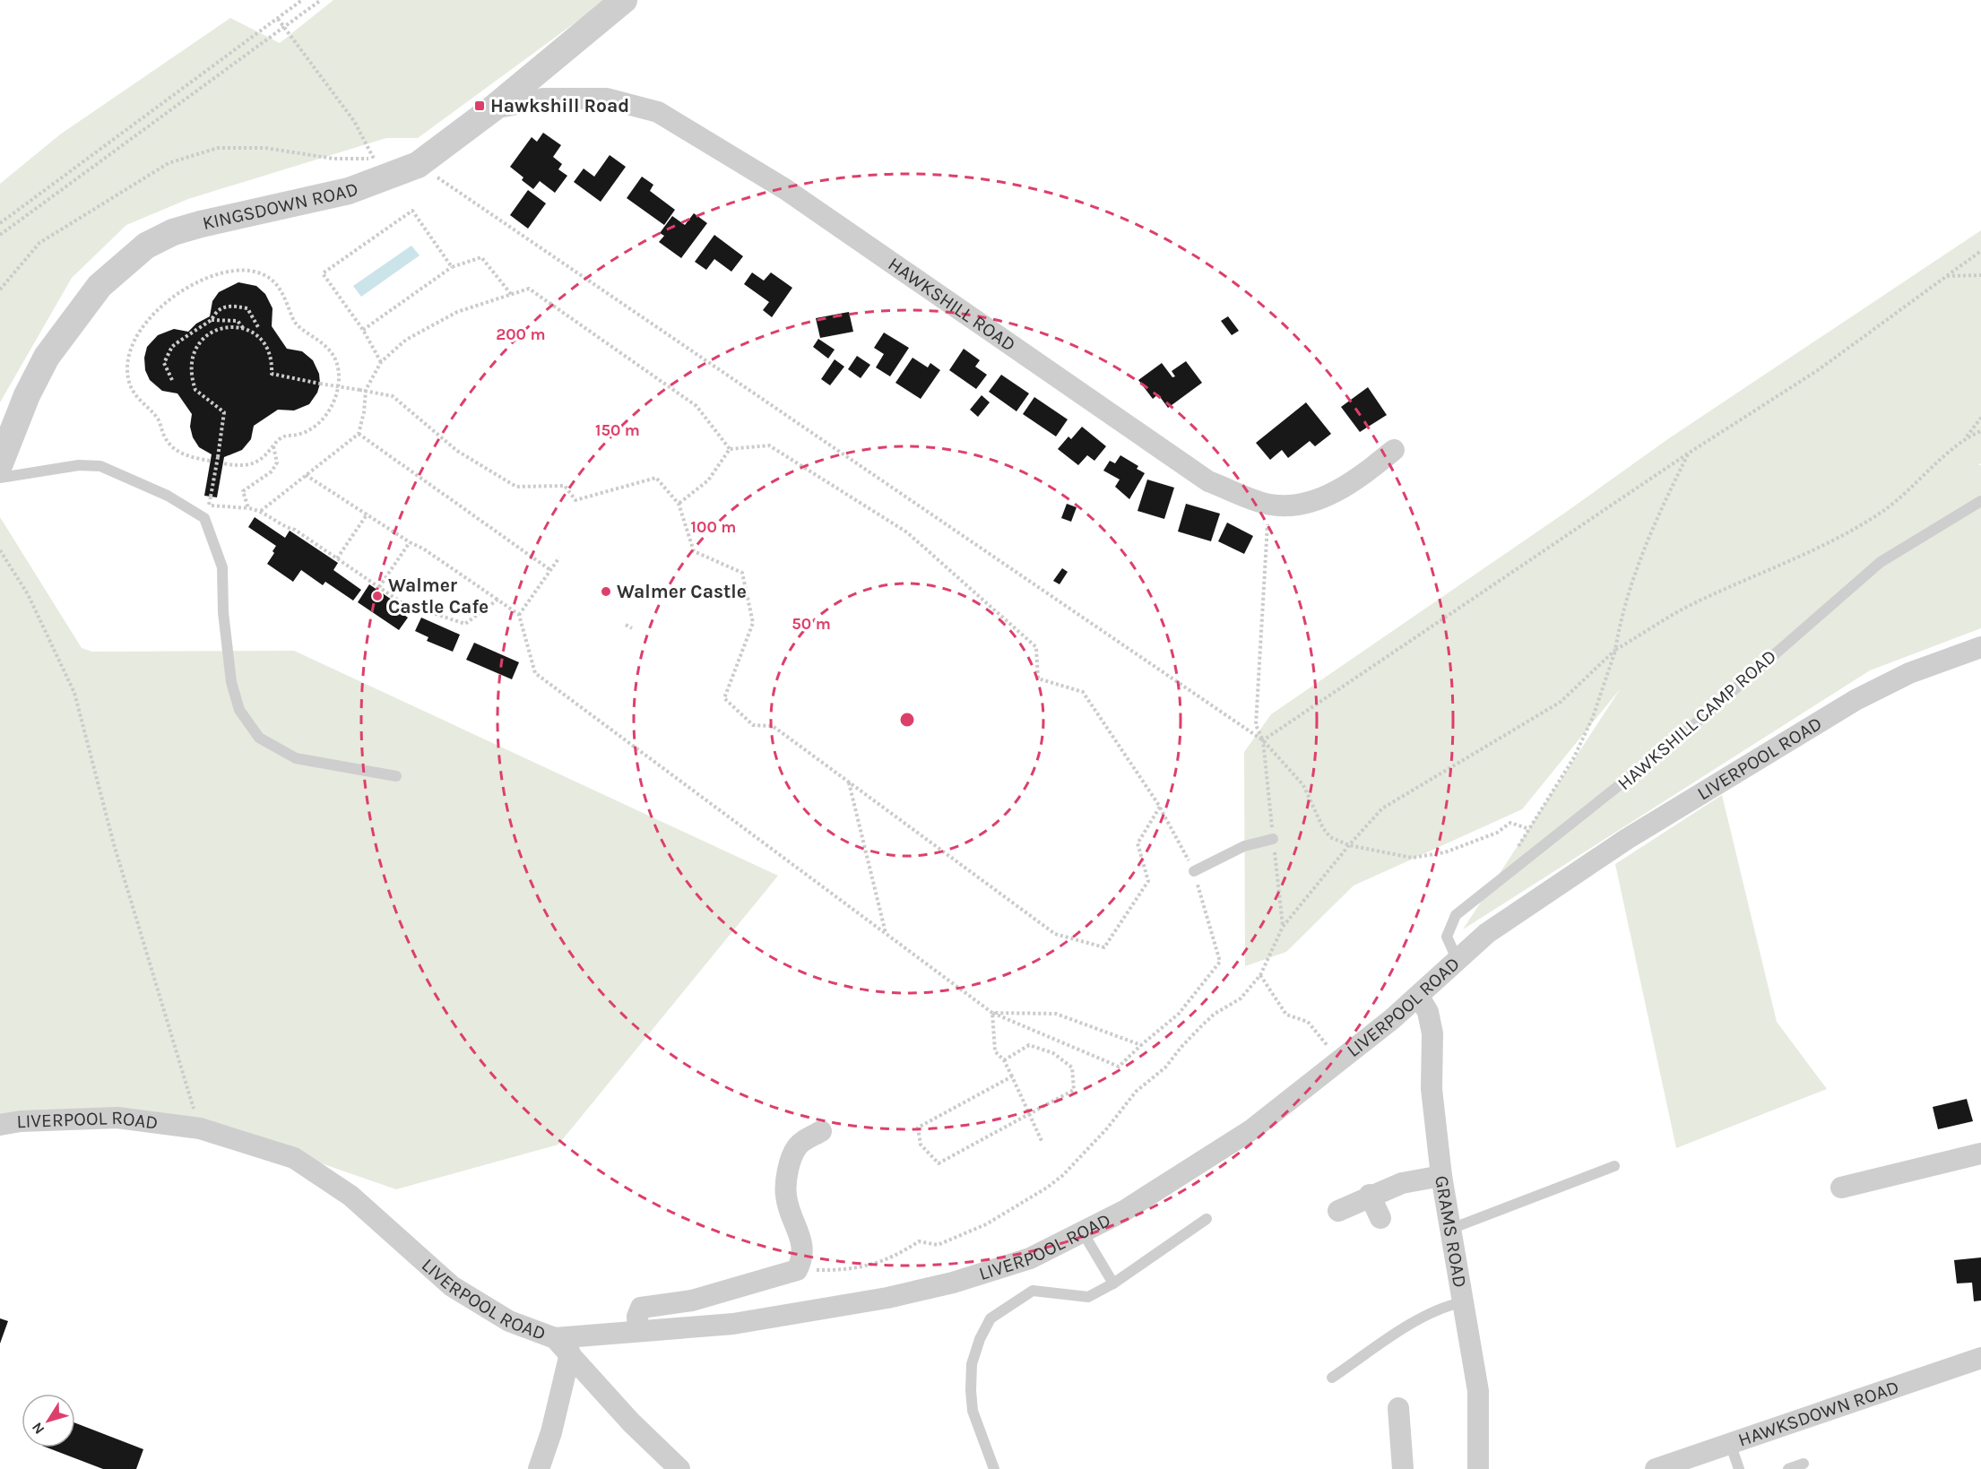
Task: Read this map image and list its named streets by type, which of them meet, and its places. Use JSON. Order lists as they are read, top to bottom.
{
  "streets": {
    "street": [
      "KINGSDOWN ROAD",
      "HAWKSHILL ROAD",
      "LIVERPOOL ROAD",
      "GRAMS ROAD",
      "HAWKSDOWN ROAD"
    ],
    "lane": ["HAWKSHILL CAMP ROAD"]
  },
  "crossings": [
    ["KINGSDOWN ROAD", "HAWKSHILL ROAD"],
    ["HAWKSHILL CAMP ROAD", "LIVERPOOL ROAD"],
    ["LIVERPOOL ROAD", "GRAMS ROAD"]
  ],
  "places": {
    "transit": ["Hawkshill Road"],
    "other": ["Walmer Castle", "Walmer Castle Cafe"]
  },
  "north": "bottom left",
  "rings": [
    "200 m",
    "150 m",
    "100 m",
    "50 m"
  ]
}
